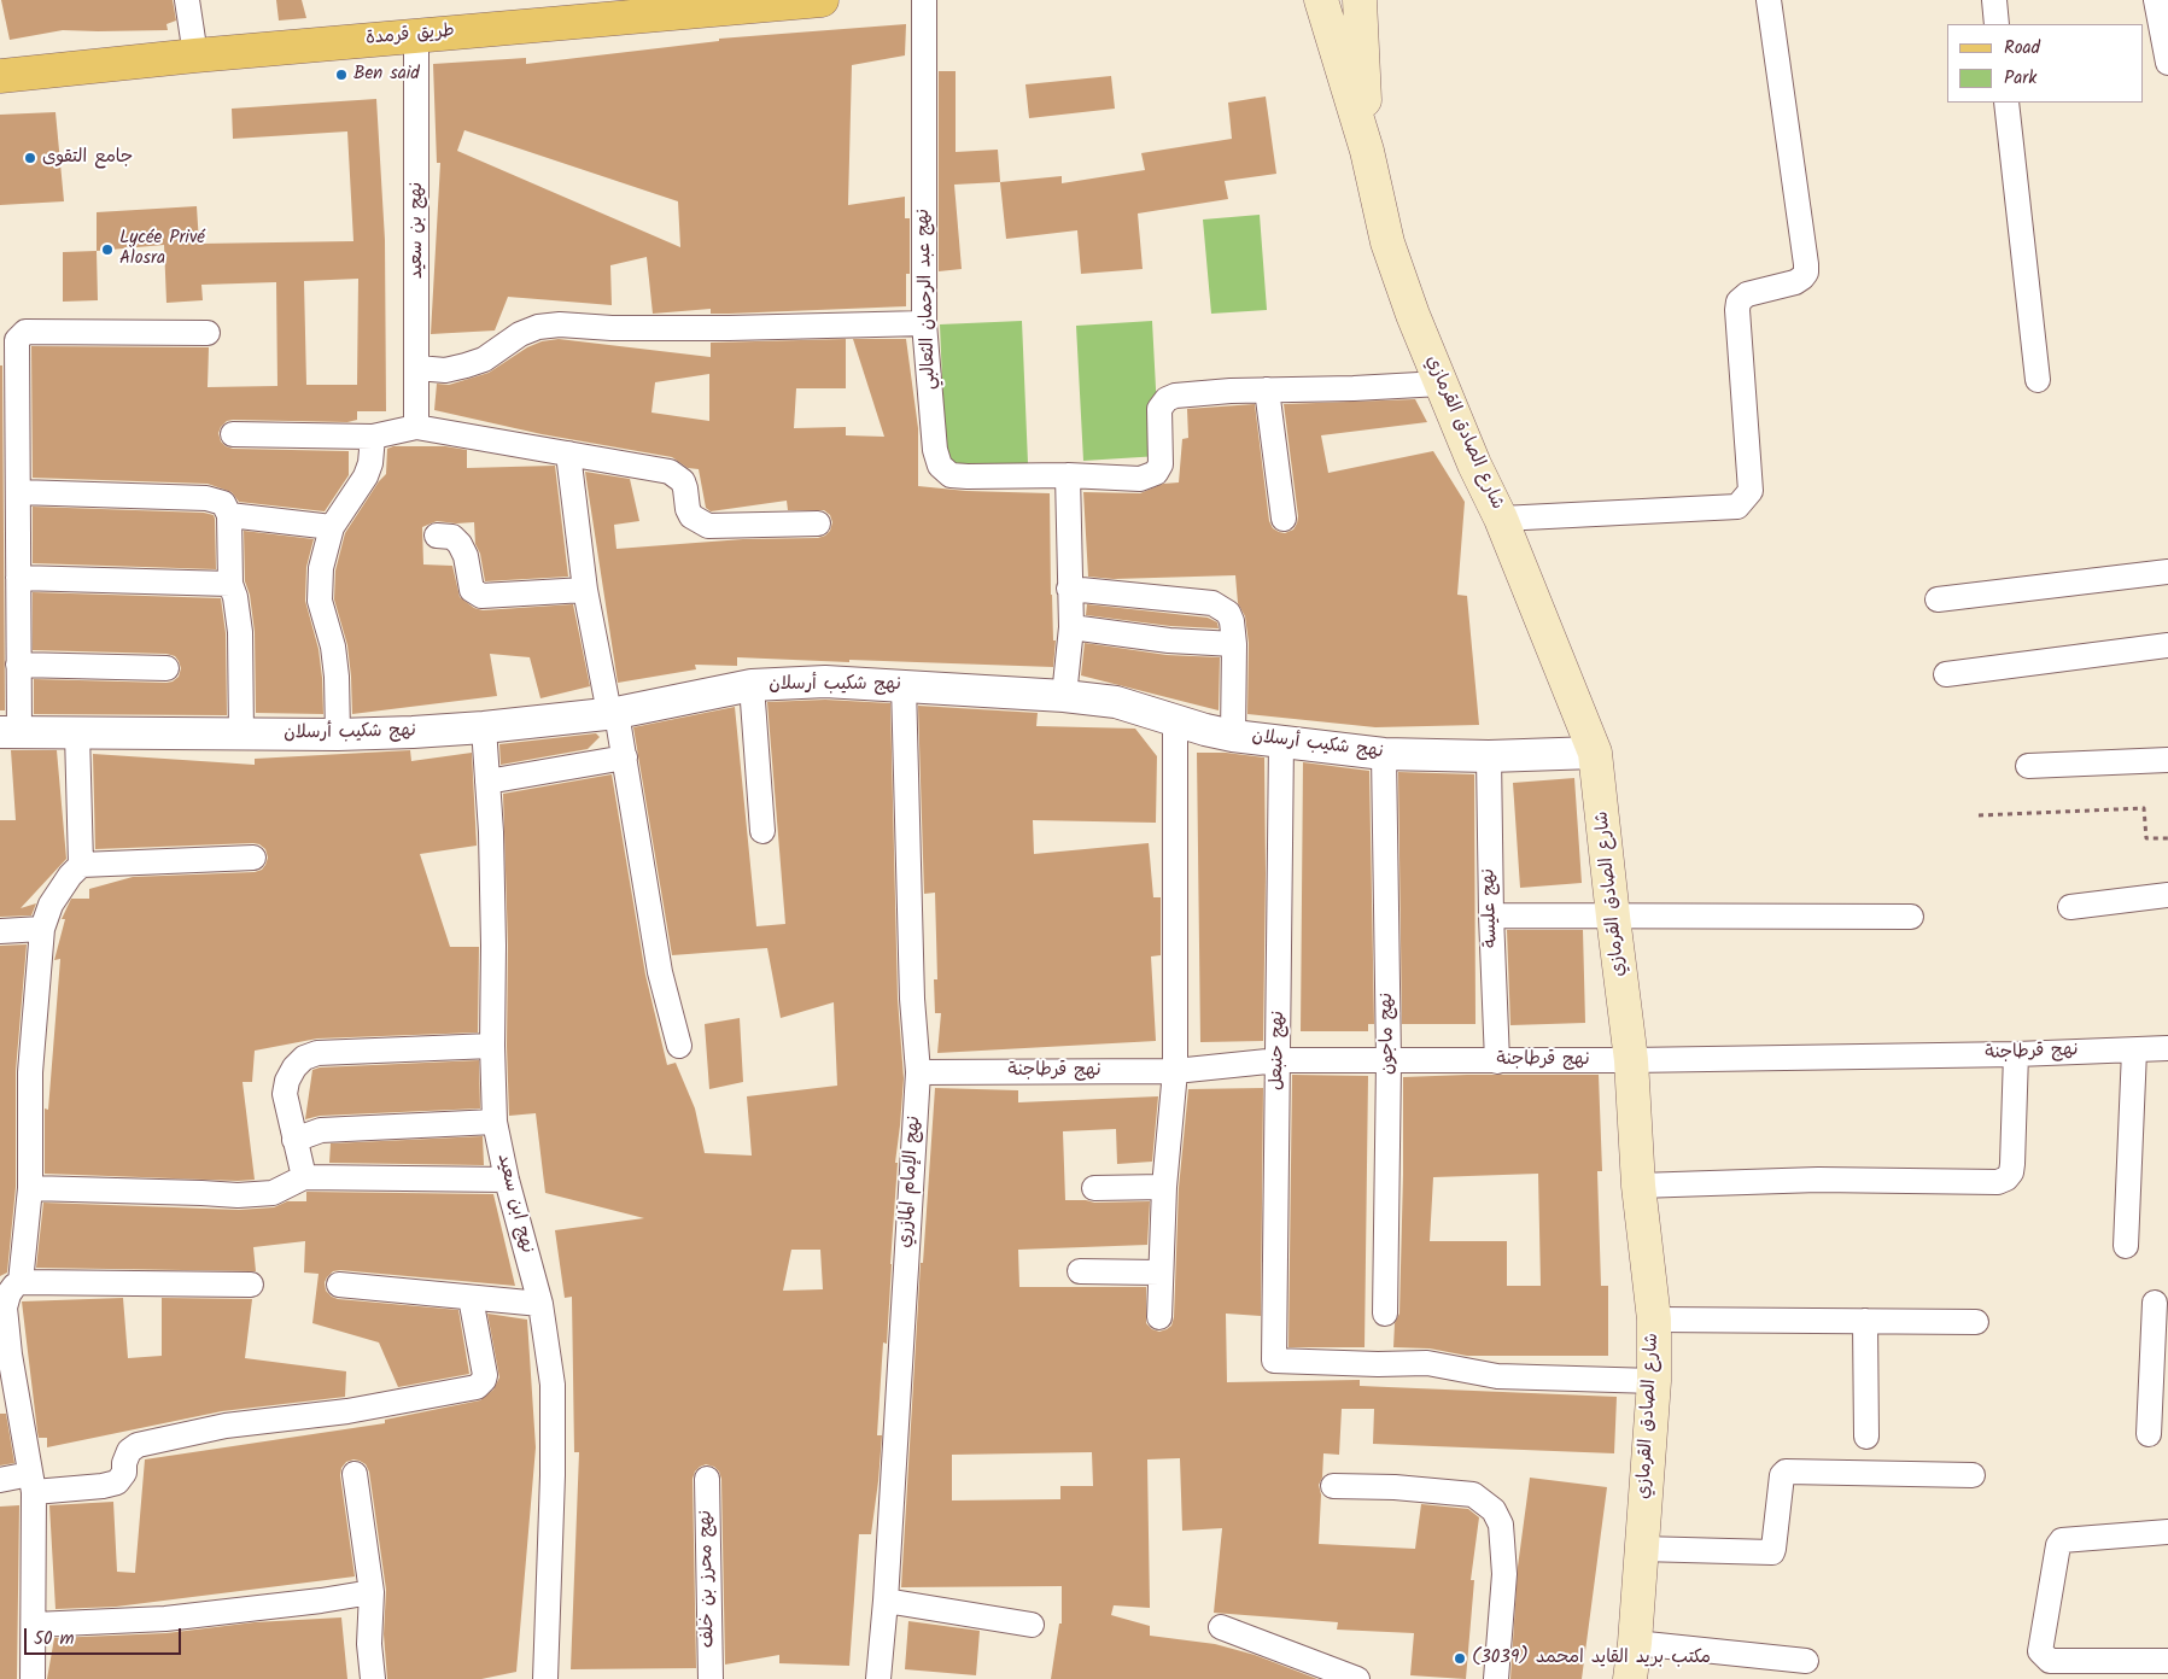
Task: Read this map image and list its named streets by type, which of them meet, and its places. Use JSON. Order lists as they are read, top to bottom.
{
  "streets": {
    "main road": ["طريق قرمدة", "شارع الصادق القرمازي"],
    "street": [
      "نهج بن سعيد",
      "نهج عبد الرحمان الثعالبي",
      "نهج شكيب أرسلان",
      "نهج عليسة",
      "نهج ماجون",
      "نهج حنبعل",
      "نهج قرطاجنة",
      "نهج الإمام المازري",
      "نهج ابن سعيد",
      "نهج محرز بن خلف"
    ]
  },
  "crossings": [
    ["طريق قرمدة", "نهج بن سعيد"],
    ["شارع الصادق القرمازي", "نهج شكيب أرسلان"],
    ["شارع الصادق القرمازي", "نهج حنبعل"],
    ["شارع الصادق القرمازي", "نهج قرطاجنة"],
    ["نهج شكيب أرسلان", "نهج عليسة"],
    ["نهج شكيب أرسلان", "نهج ماجون"],
    ["نهج شكيب أرسلان", "نهج حنبعل"],
    ["نهج شكيب أرسلان", "نهج الإمام المازري"],
    ["نهج شكيب أرسلان", "نهج ابن سعيد"],
    ["نهج عليسة", "نهج قرطاجنة"],
    ["نهج ماجون", "نهج قرطاجنة"],
    ["نهج حنبعل", "نهج قرطاجنة"],
    ["نهج قرطاجنة", "نهج الإمام المازري"]
  ],
  "places": [
    "Ben said",
    "جامع التقوى",
    "Lycée Privé Alosra",
    "مكتب بريد القايد امحمد (3039)"
  ],
  "legend": ["Road", "Park"],
  "scale_bar": "50 m"
}
